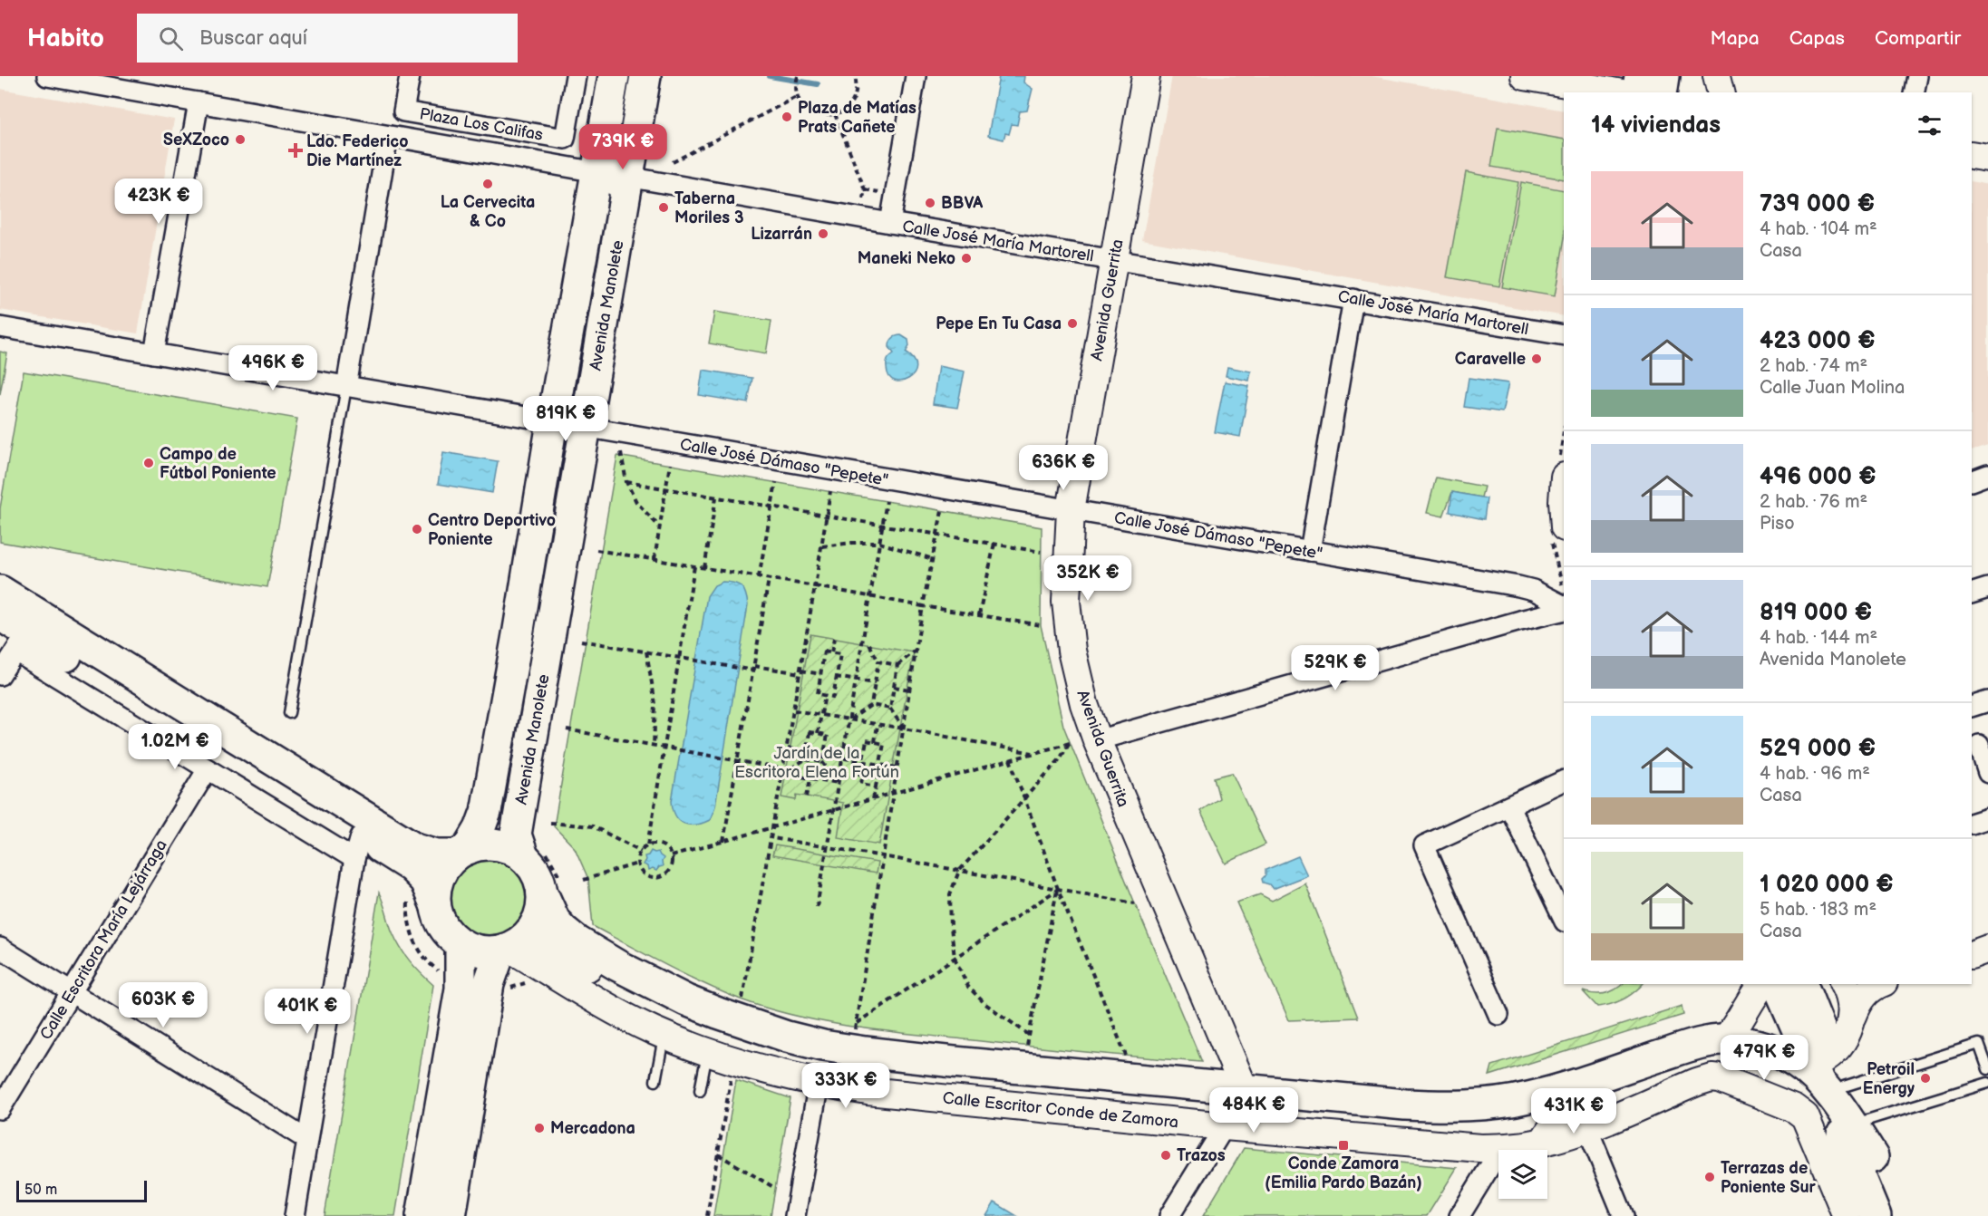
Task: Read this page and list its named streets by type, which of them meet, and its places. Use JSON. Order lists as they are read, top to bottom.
{
  "streets": {
    "main road": ["Avenida Manolete", "Calle Escritor Conde de Zamora"],
    "street": [
      "Plaza Los Califas",
      "Calle José María Martorell",
      "Avenida Guerrita",
      "Calle José Dámaso \"Pepete\"",
      "Calle Escritora María Lejárraga"
    ]
  },
  "crossings": [
    ["Calle José María Martorell", "Avenida Guerrita"],
    ["Calle José María Martorell", "Avenida Manolete"],
    ["Avenida Guerrita", "Calle José Dámaso \"Pepete\""],
    ["Avenida Guerrita", "Calle Escritor Conde de Zamora"],
    ["Avenida Manolete", "Calle José Dámaso \"Pepete\""],
    ["Avenida Manolete", "Calle Escritor Conde de Zamora"]
  ],
  "parks": ["Jardín de la Escritora Elena Fortún"],
  "places": {
    "other": [
      "Plaza de Matías Prats Cañete",
      "SeXZoco",
      "La Cervecita & Co",
      "BBVA",
      "Taberna Moriles 3",
      "Lizarrán",
      "Maneki Neko",
      "Pepe En Tu Casa",
      "Caravelle",
      "Campo de Fútbol Poniente",
      "Centro Deportivo Poniente",
      "Petroil Energy",
      "Mercadona",
      "Trazos",
      "Terrazas de Poniente Sur"
    ],
    "health": ["Ldo. Federico Die Martínez"],
    "transit": ["Conde Zamora (Emilia Pardo Bazán)"]
  },
  "scale_bar": "50 m",
  "page": {
    "header": "Habito",
    "search": "Buscar aquí",
    "nav": ["Mapa", "Capas", "Compartir"],
    "heading": "14 viviendas",
    "price": [
      "739K €",
      "423K €",
      "496K €",
      "819K €",
      "636K €",
      "352K €",
      "529K €",
      "1.02M €",
      "603K €",
      "401K €",
      "479K €",
      "333K €",
      "484K €",
      "431K €"
    ],
    "list": [
      {
        "name": "739 000 €",
        "note": "4 hab. · 104 m² · Casa"
      },
      {
        "name": "423 000 €",
        "note": "2 hab. · 74 m² · Calle Juan Molina"
      },
      {
        "name": "496 000 €",
        "note": "2 hab. · 76 m² · Piso"
      },
      {
        "name": "819 000 €",
        "note": "4 hab. · 144 m² · Avenida Manolete"
      },
      {
        "name": "529 000 €",
        "note": "4 hab. · 96 m² · Casa"
      },
      {
        "name": "1 020 000 €",
        "note": "5 hab. · 183 m² · Casa"
      }
    ],
    "scale": "50 m"
  }
}
